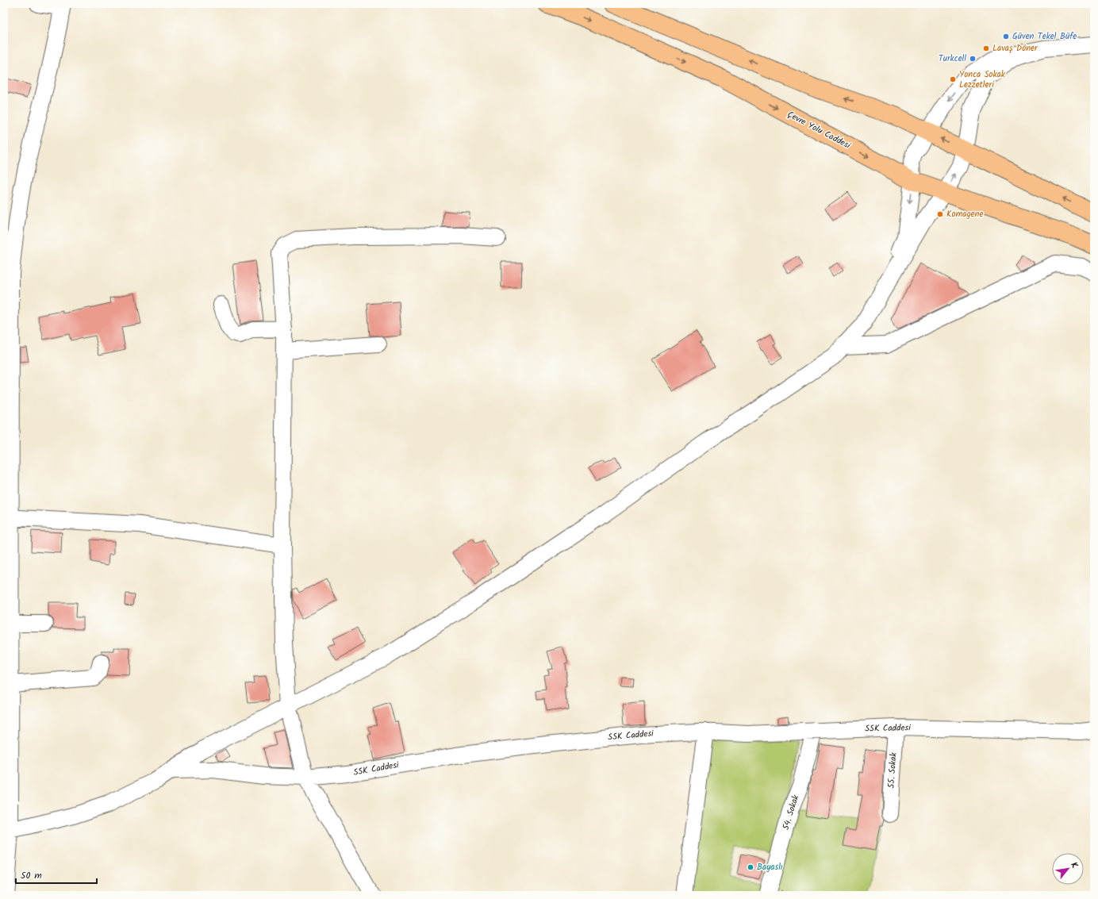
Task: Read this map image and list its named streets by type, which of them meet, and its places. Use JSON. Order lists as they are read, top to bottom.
{
  "streets": {
    "highway": ["Çevre Yolu Caddesi"],
    "street": ["SSK Caddesi", "55. Sokak", "54. Sokak"]
  },
  "crossings": [
    ["SSK Caddesi", "55. Sokak"],
    ["SSK Caddesi", "54. Sokak"]
  ],
  "places": [
    "Güven Tekel Büfe",
    "Lavaş Döner",
    "Turkcell",
    "Yonca Sokak Lezzetleri",
    "Komagene",
    "Bayaslı"
  ],
  "scale_bar": "50 m",
  "north": "top right"
}
